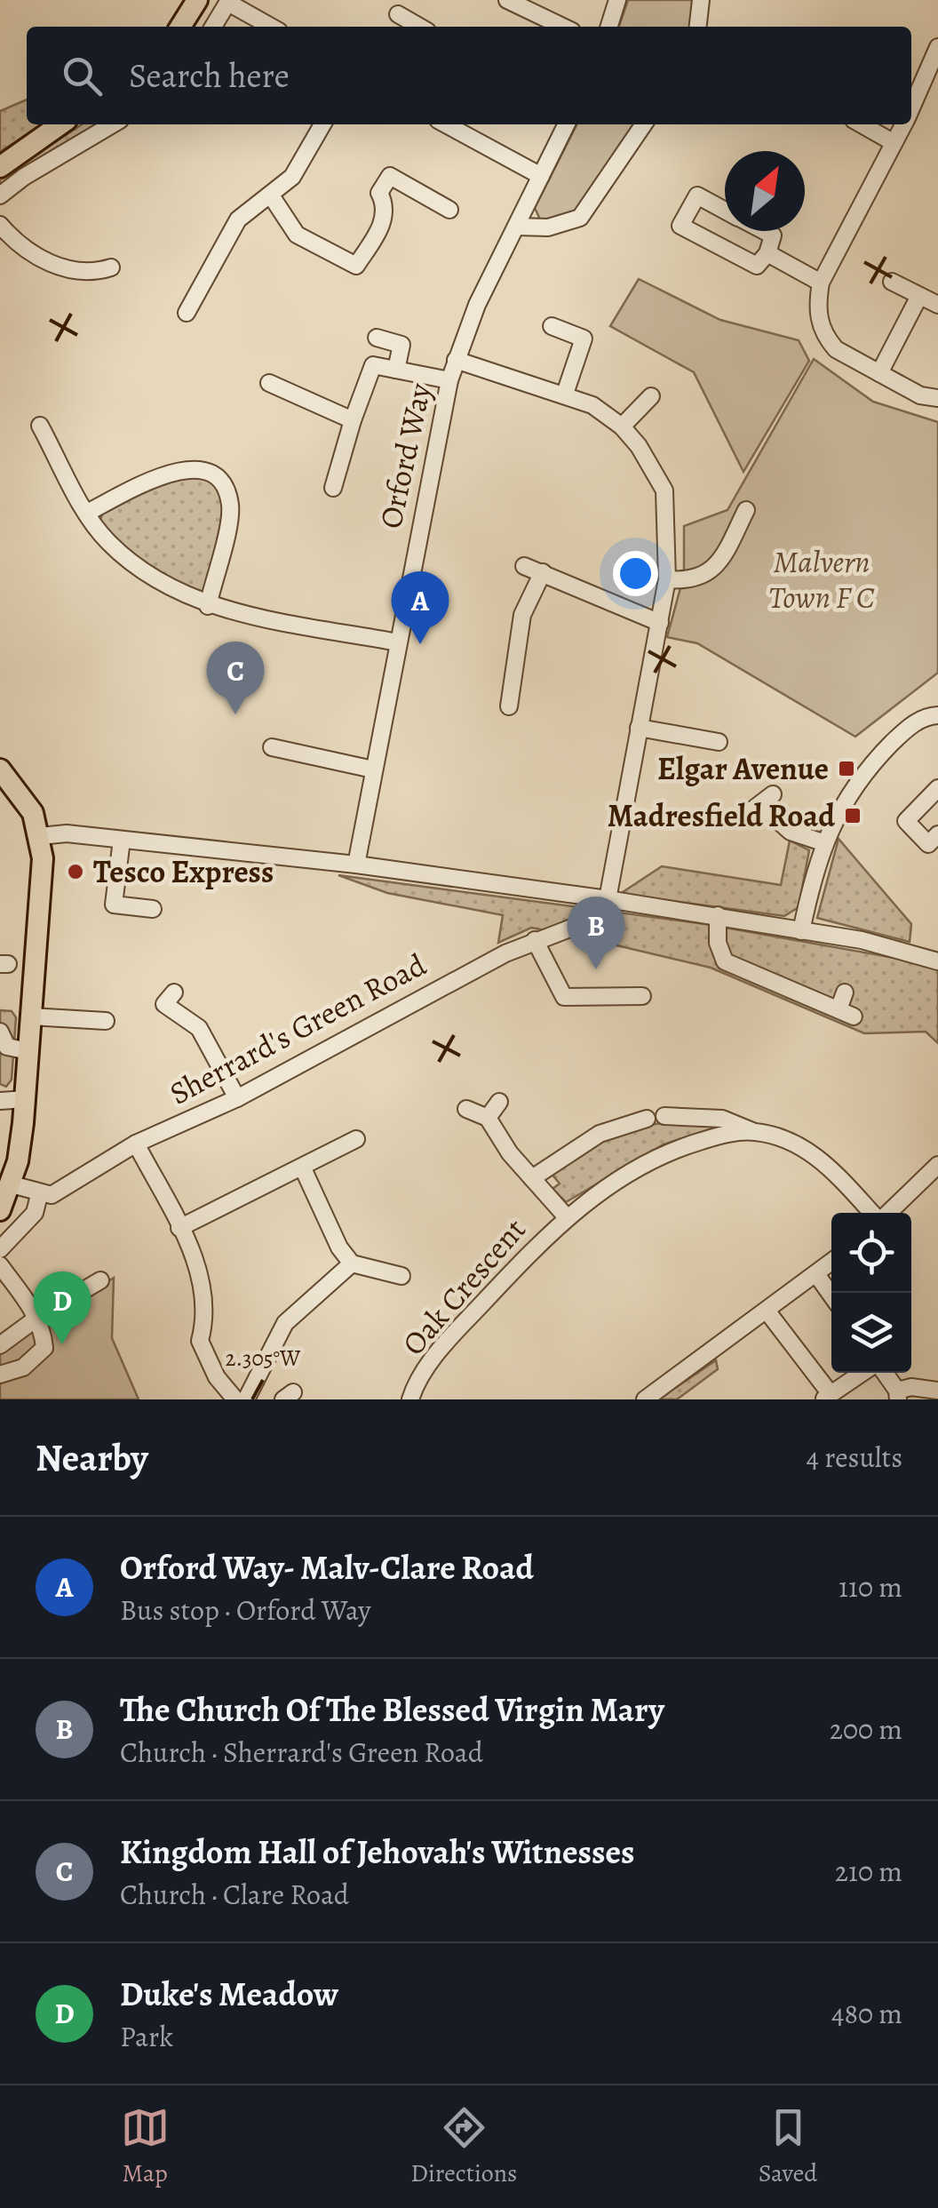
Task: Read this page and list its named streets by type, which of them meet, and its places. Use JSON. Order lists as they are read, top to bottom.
{
  "streets": {
    "street": ["Orford Way", "Sherrard's Green Road", "Oak Crescent"]
  },
  "parks": ["Malvern Town F C"],
  "places": {
    "transit": ["Elgar Avenue", "Madresfield Road"],
    "other": ["Tesco Express"]
  },
  "north": "top right",
  "page": {
    "search": "Search here",
    "pins": [
      "A",
      "C",
      "B",
      "D"
    ],
    "heading": ["Nearby", "4 results"],
    "list": [
      {
        "mark": "A",
        "name": "Orford Way- Malv-Clare Road",
        "note": "Bus stop · Orford Way",
        "value": "110 m"
      },
      {
        "mark": "B",
        "name": "The Church Of The Blessed Virgin Mary",
        "note": "Church · Sherrard's Green Road",
        "value": "200 m"
      },
      {
        "mark": "C",
        "name": "Kingdom Hall of Jehovah's Witnesses",
        "note": "Church · Clare Road",
        "value": "210 m"
      },
      {
        "mark": "D",
        "name": "Duke's Meadow",
        "note": "Park",
        "value": "480 m"
      }
    ],
    "nav": ["Map", "Directions", "Saved"]
  },
  "coordinates": ["2.305°W"]
}
